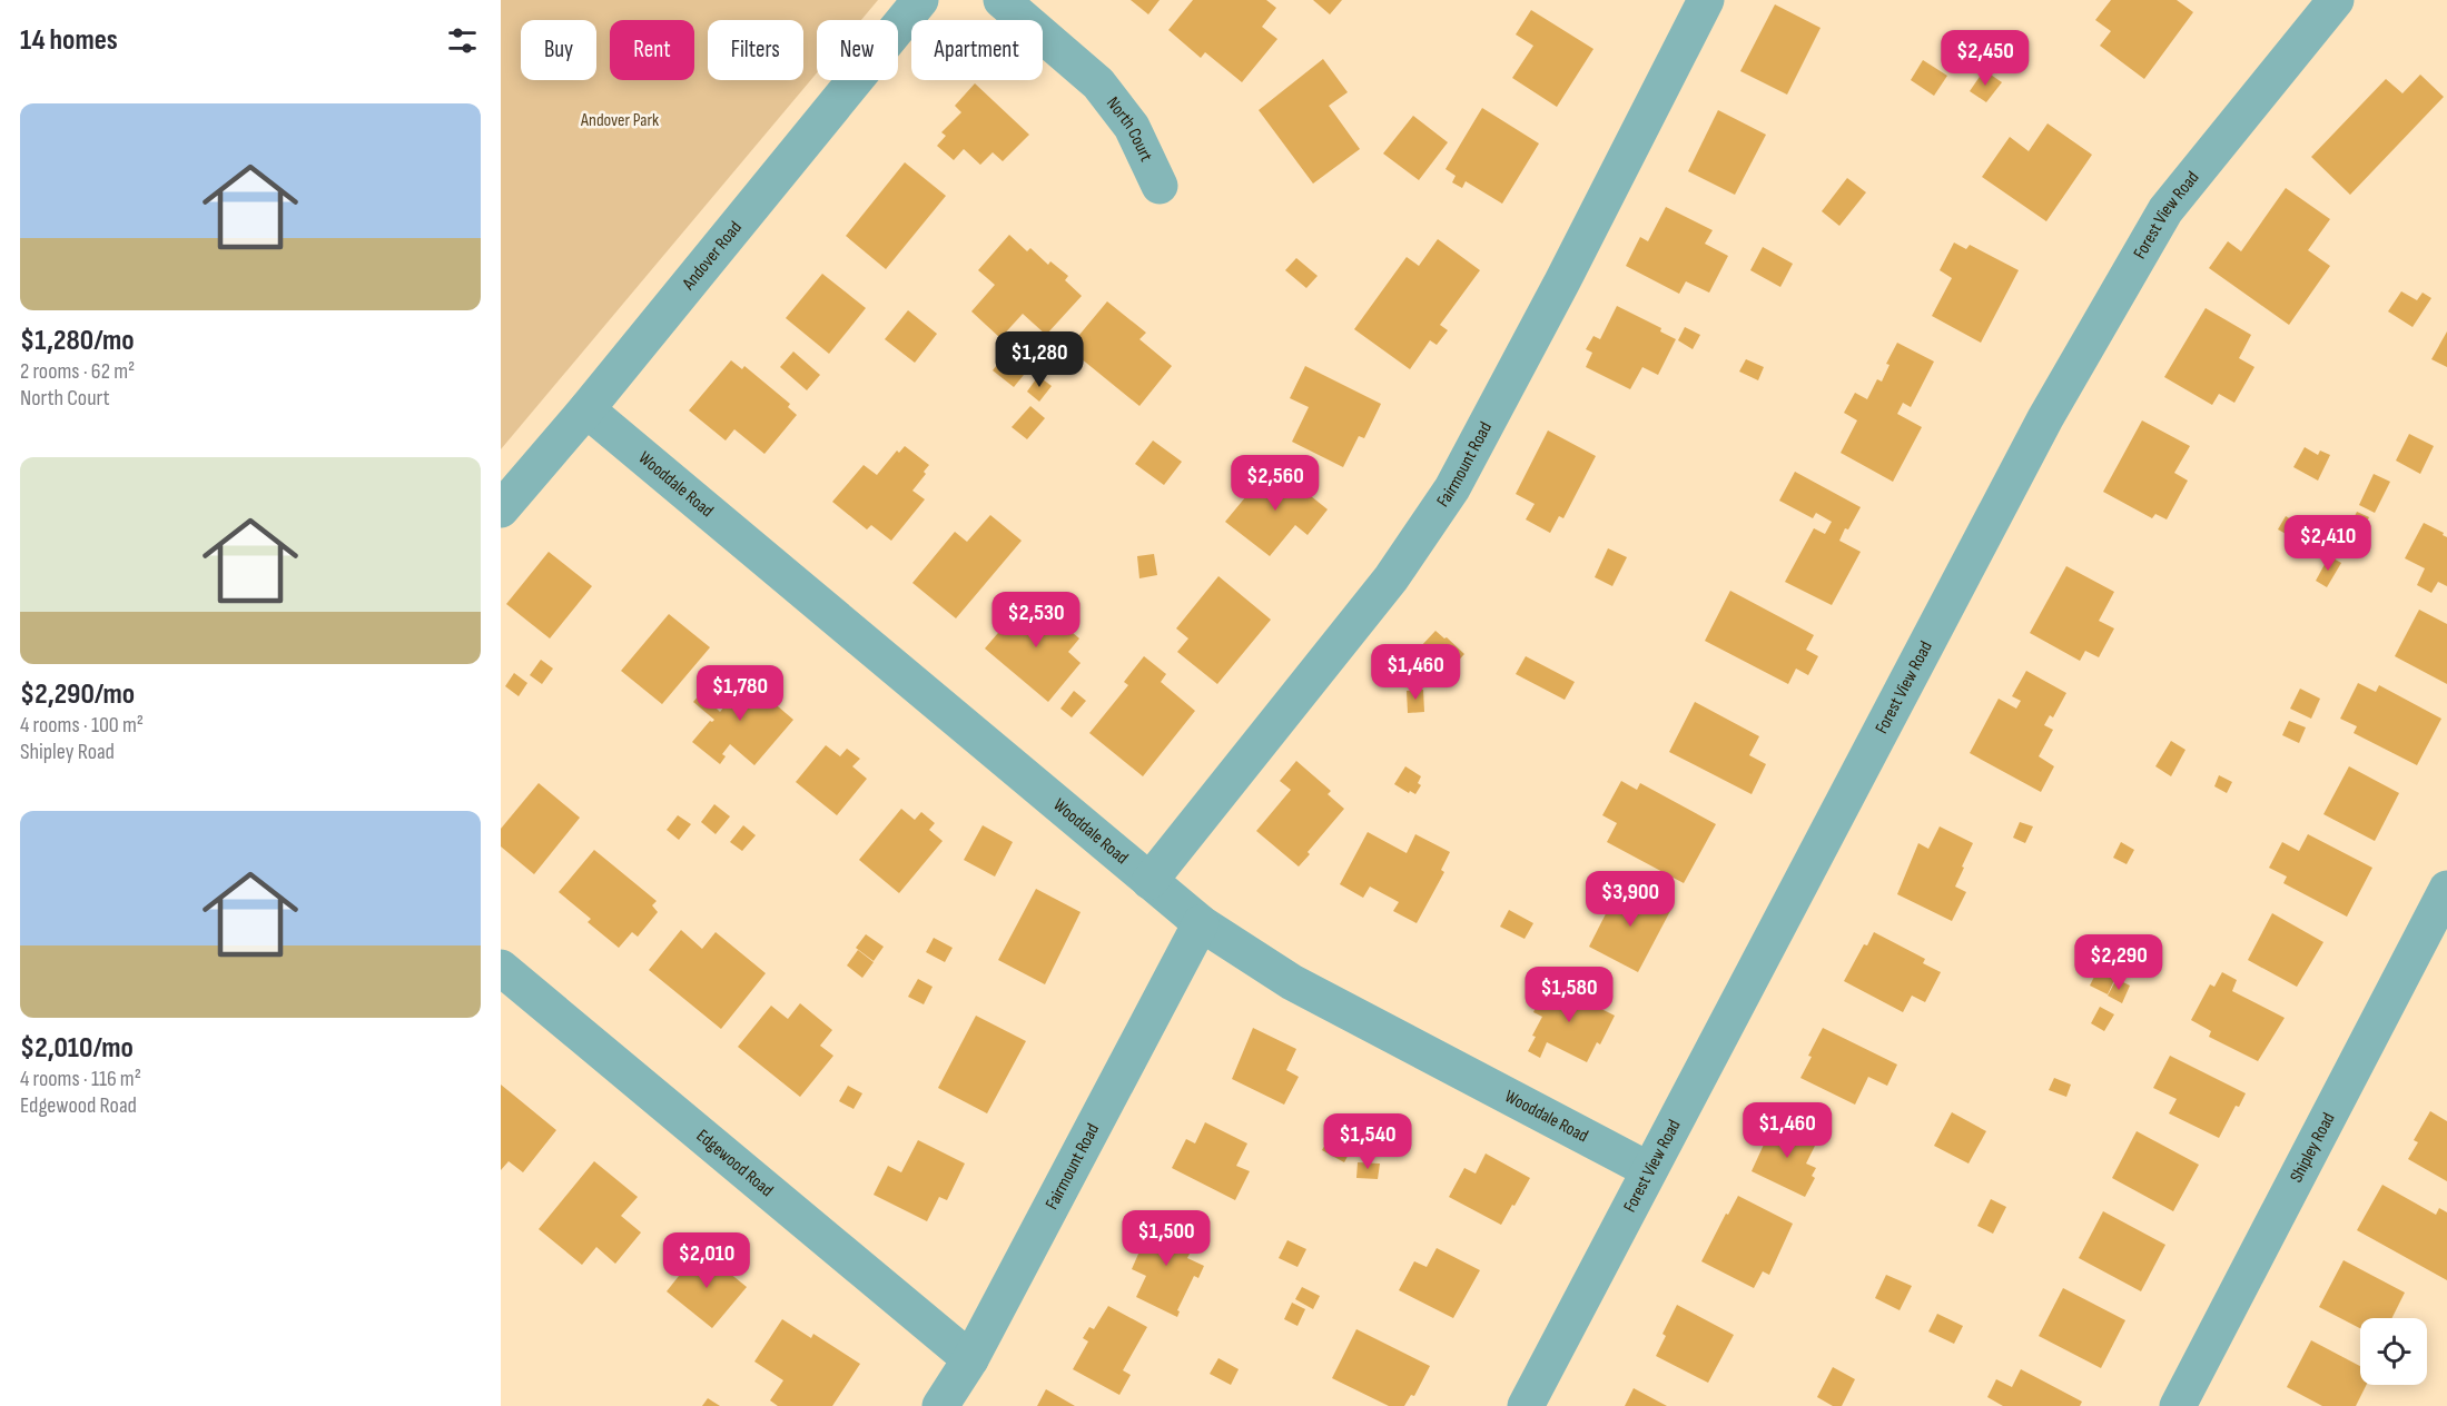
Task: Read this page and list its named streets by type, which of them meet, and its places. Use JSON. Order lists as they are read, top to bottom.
{
  "streets": {
    "street": [
      "North Court",
      "Forest View Road",
      "Andover Road",
      "Fairmount Road",
      "Wooddale Road",
      "Shipley Road",
      "Edgewood Road"
    ]
  },
  "crossings": [
    ["Forest View Road", "Wooddale Road"],
    ["Andover Road", "Wooddale Road"],
    ["Fairmount Road", "Wooddale Road"],
    ["Fairmount Road", "Edgewood Road"]
  ],
  "parks": ["Andover Park"],
  "page": {
    "heading": "14 homes",
    "chip": [
      "Buy",
      "Rent",
      "Filters",
      "New",
      "Apartment"
    ],
    "price": [
      "$2,450",
      "$1,280",
      "$2,560",
      "$2,410",
      "$2,530",
      "$1,460",
      "$1,780",
      "$3,900",
      "$2,290",
      "$1,580",
      "$1,460",
      "$1,540",
      "$1,500",
      "$2,010"
    ],
    "list": [
      {
        "name": "$1,280/mo",
        "note": "2 rooms · 62 m² · North Court"
      },
      {
        "name": "$2,290/mo",
        "note": "4 rooms · 100 m² · Shipley Road"
      },
      {
        "name": "$2,010/mo",
        "note": "4 rooms · 116 m² · Edgewood Road"
      }
    ]
  }
}
